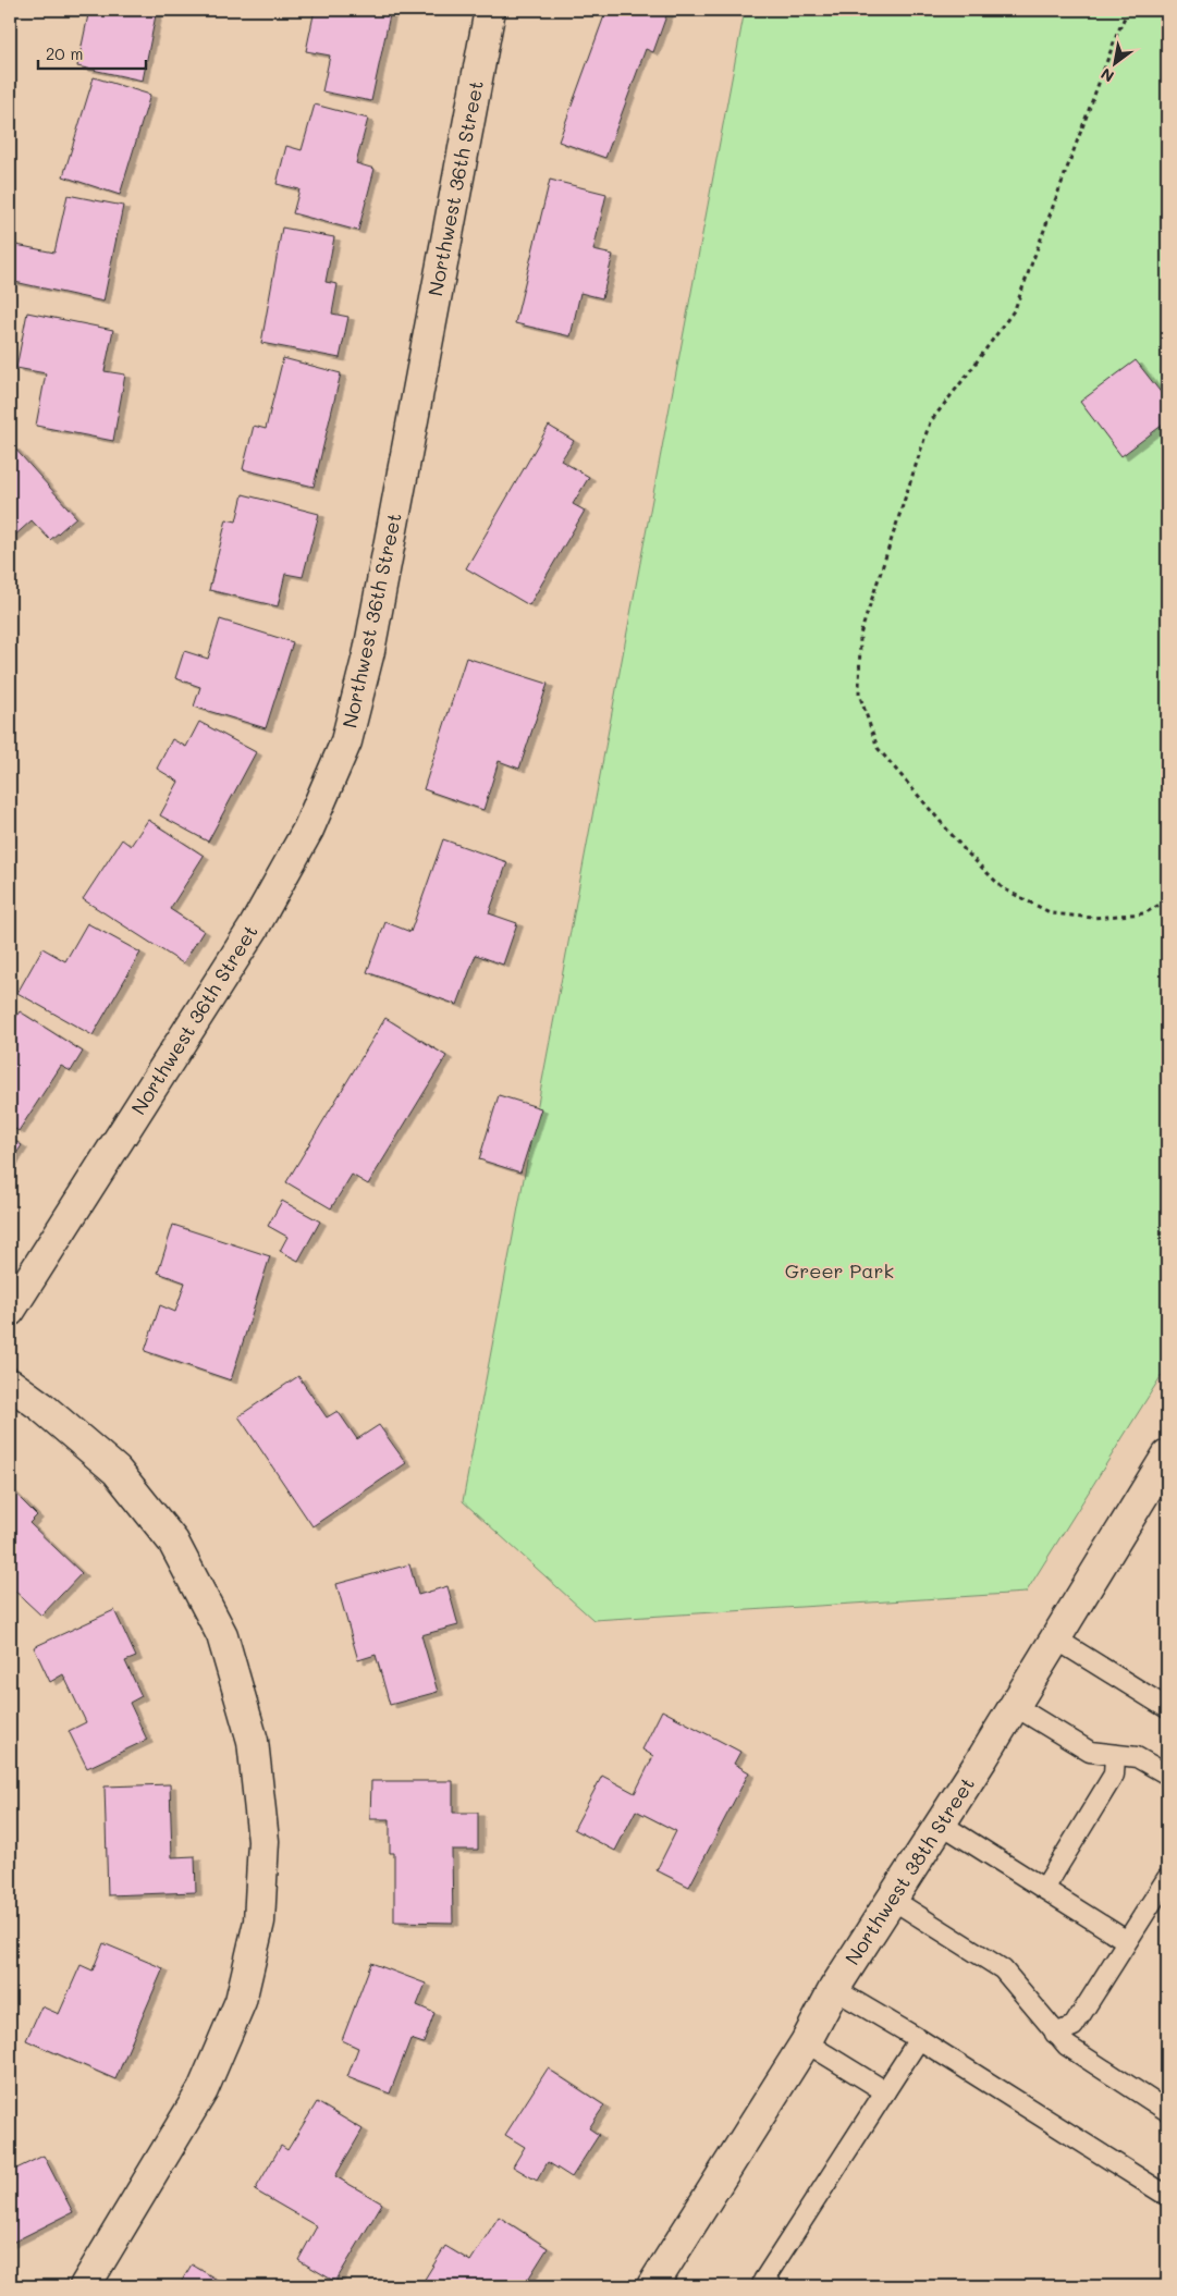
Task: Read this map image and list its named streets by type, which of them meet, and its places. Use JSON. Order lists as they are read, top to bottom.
{
  "streets": {
    "street": ["Northwest 36th Street", "Northwest 38th Street"]
  },
  "parks": ["Greer Park"],
  "scale_bar": "20 m",
  "north": "bottom left"
}
